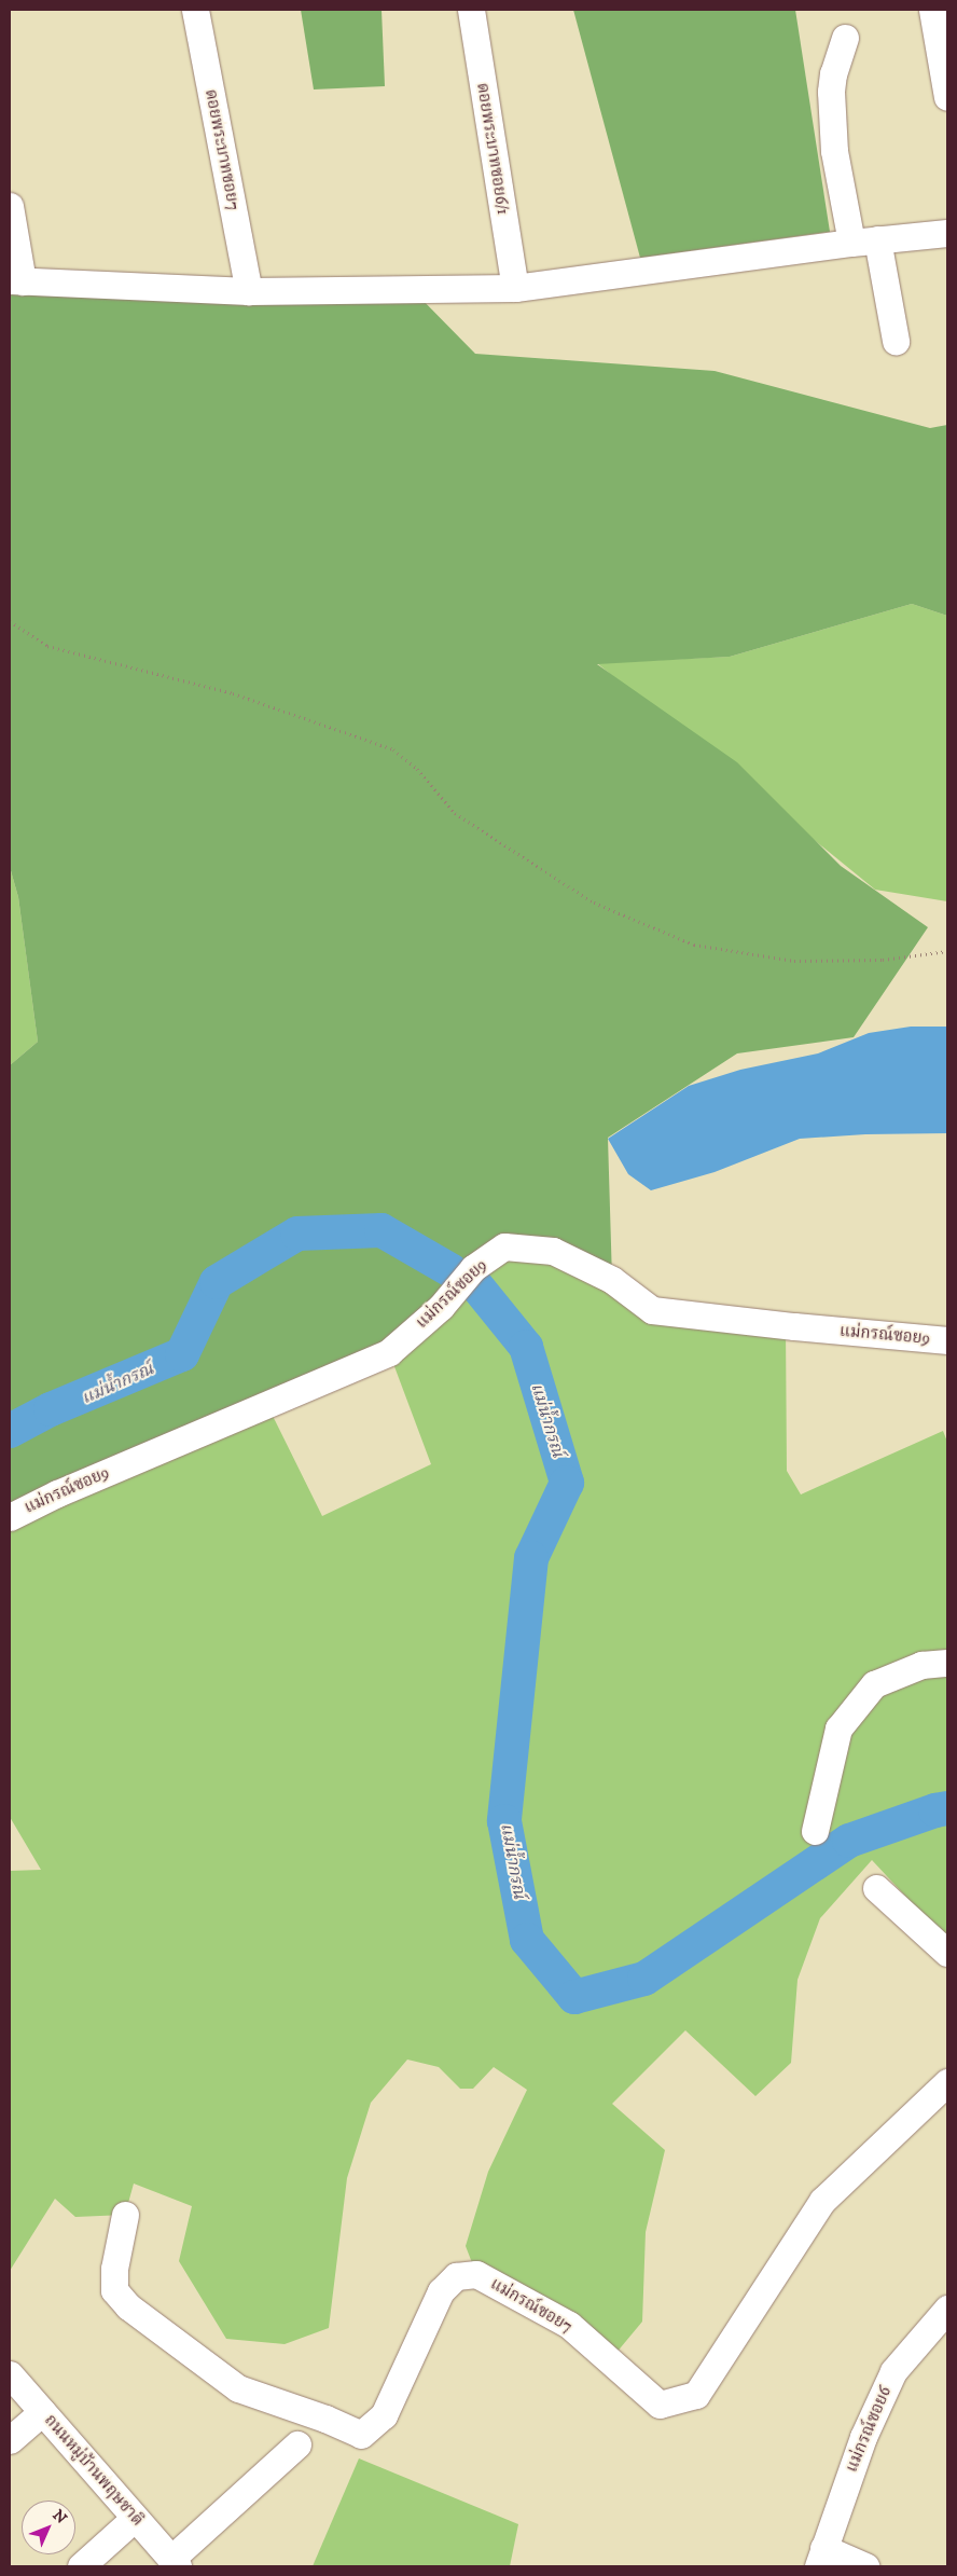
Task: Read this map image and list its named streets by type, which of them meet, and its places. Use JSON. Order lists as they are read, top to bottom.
{
  "streets": {
    "street": [
      "ดอยพระบาทซอย6/1",
      "ดอยพระบาทซอย7",
      "แม่กรณ์ซอย9",
      "แม่กรณ์ซอย7",
      "แม่กรณ์ซอย6",
      "ถนนหมู่บ้านพฤษชาติ"
    ]
  },
  "water": ["แม่น้ำกรณ์"],
  "north": "top right"
}
